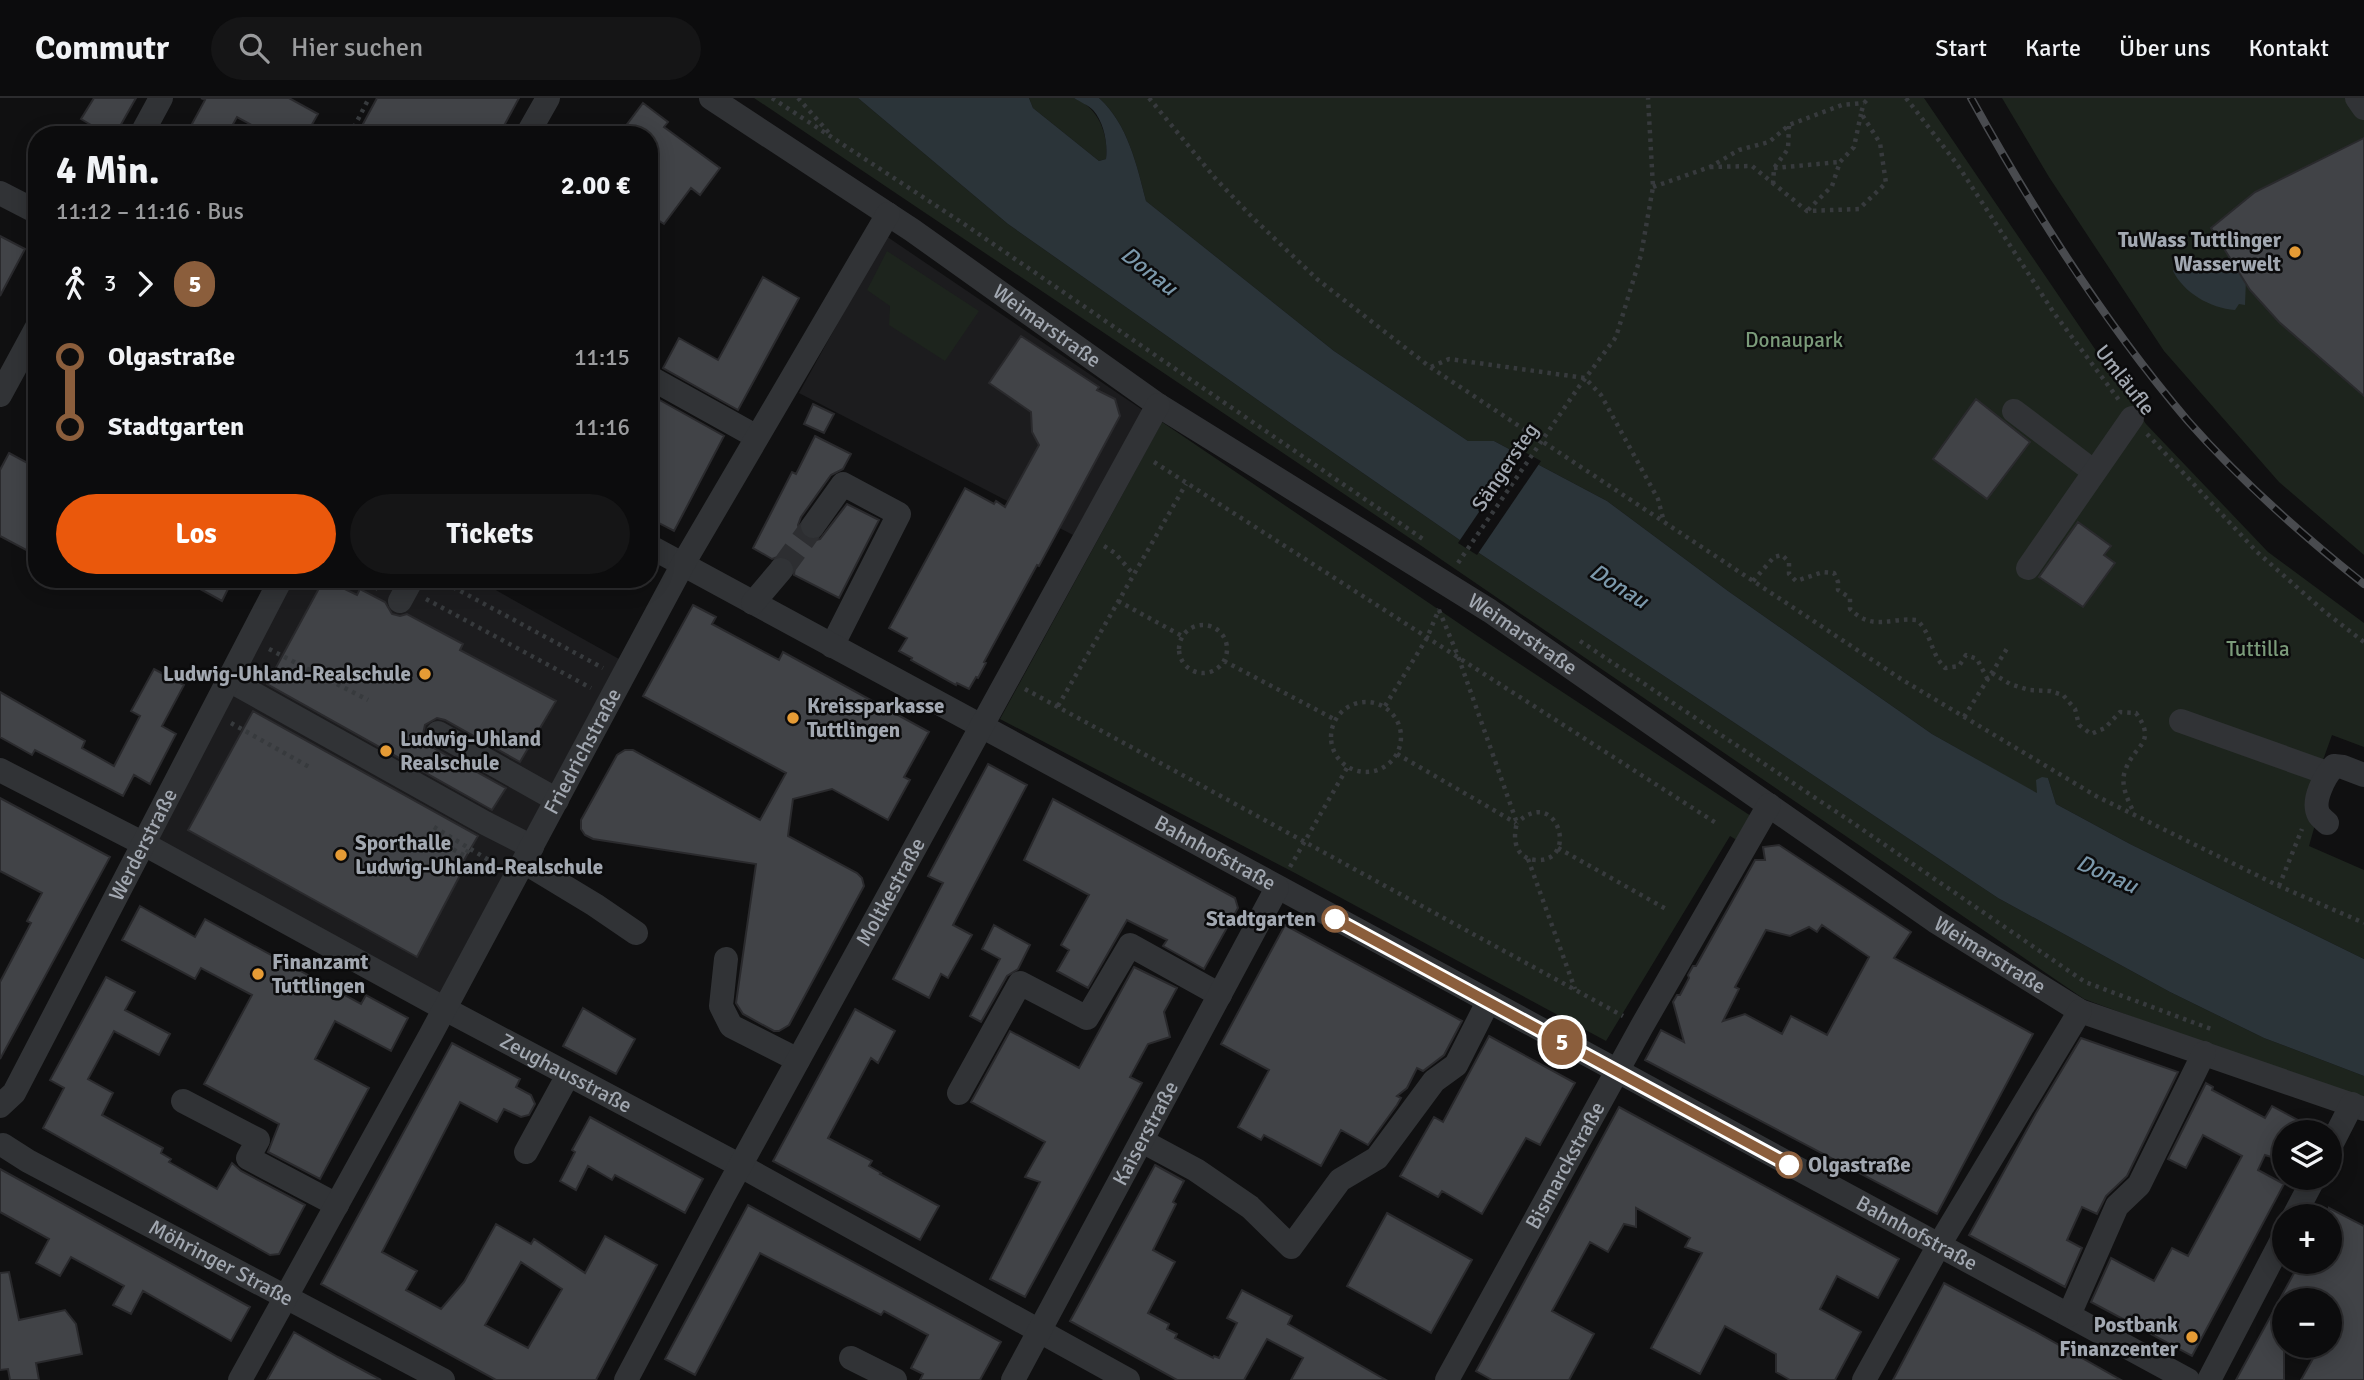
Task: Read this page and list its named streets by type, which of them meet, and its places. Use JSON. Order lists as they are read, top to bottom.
{
  "streets": {
    "street": [
      "Weimarstraße",
      "Friedrichstraße",
      "Werderstraße",
      "Bahnhofstraße",
      "Moltkestraße",
      "Zeughausstraße",
      "Kaiserstraße",
      "Bismarckstraße",
      "Möhringer Straße"
    ],
    "path": ["Umläufle", "Sängersteg"]
  },
  "crossings": [
    ["Weimarstraße", "Sängersteg"],
    ["Weimarstraße", "Friedrichstraße"],
    ["Weimarstraße", "Moltkestraße"],
    ["Weimarstraße", "Bismarckstraße"],
    ["Friedrichstraße", "Bahnhofstraße"],
    ["Friedrichstraße", "Zeughausstraße"],
    ["Friedrichstraße", "Möhringer Straße"],
    ["Werderstraße", "Zeughausstraße"],
    ["Werderstraße", "Möhringer Straße"],
    ["Bahnhofstraße", "Moltkestraße"],
    ["Bahnhofstraße", "Kaiserstraße"],
    ["Bahnhofstraße", "Bismarckstraße"],
    ["Moltkestraße", "Zeughausstraße"],
    ["Zeughausstraße", "Kaiserstraße"]
  ],
  "water": ["Donau"],
  "parks": ["Donaupark", "Tuttilla"],
  "places": [
    "TuWass Tuttlinger Wasserwelt",
    "Ludwig-Uhland-Realschule",
    "Kreissparkasse Tuttlingen",
    "Ludwig-Uhland Realschule",
    "Sporthalle Ludwig-Uhland-Realschule",
    "Stadtgarten",
    "Finanzamt Tuttlingen",
    "Olgastraße",
    "Postbank Finanzcenter"
  ],
  "lines": ["bus line 5"],
  "page": {
    "header": "Commutr",
    "search": "Hier suchen",
    "nav": [
      "Start",
      "Karte",
      "Über uns",
      "Kontakt"
    ],
    "on_map": "5",
    "heading": ["4 Min.", "11:12 – 11:16 · Bus", "2.00 €"],
    "legs": ["3", "5"],
    "list": [
      {
        "name": "Olgastraße",
        "value": "11:15"
      },
      {
        "name": "Stadtgarten",
        "value": "11:16"
      }
    ],
    "buttons": ["Los", "Tickets"],
    "map_buttons": ["+", "−"]
  }
}
